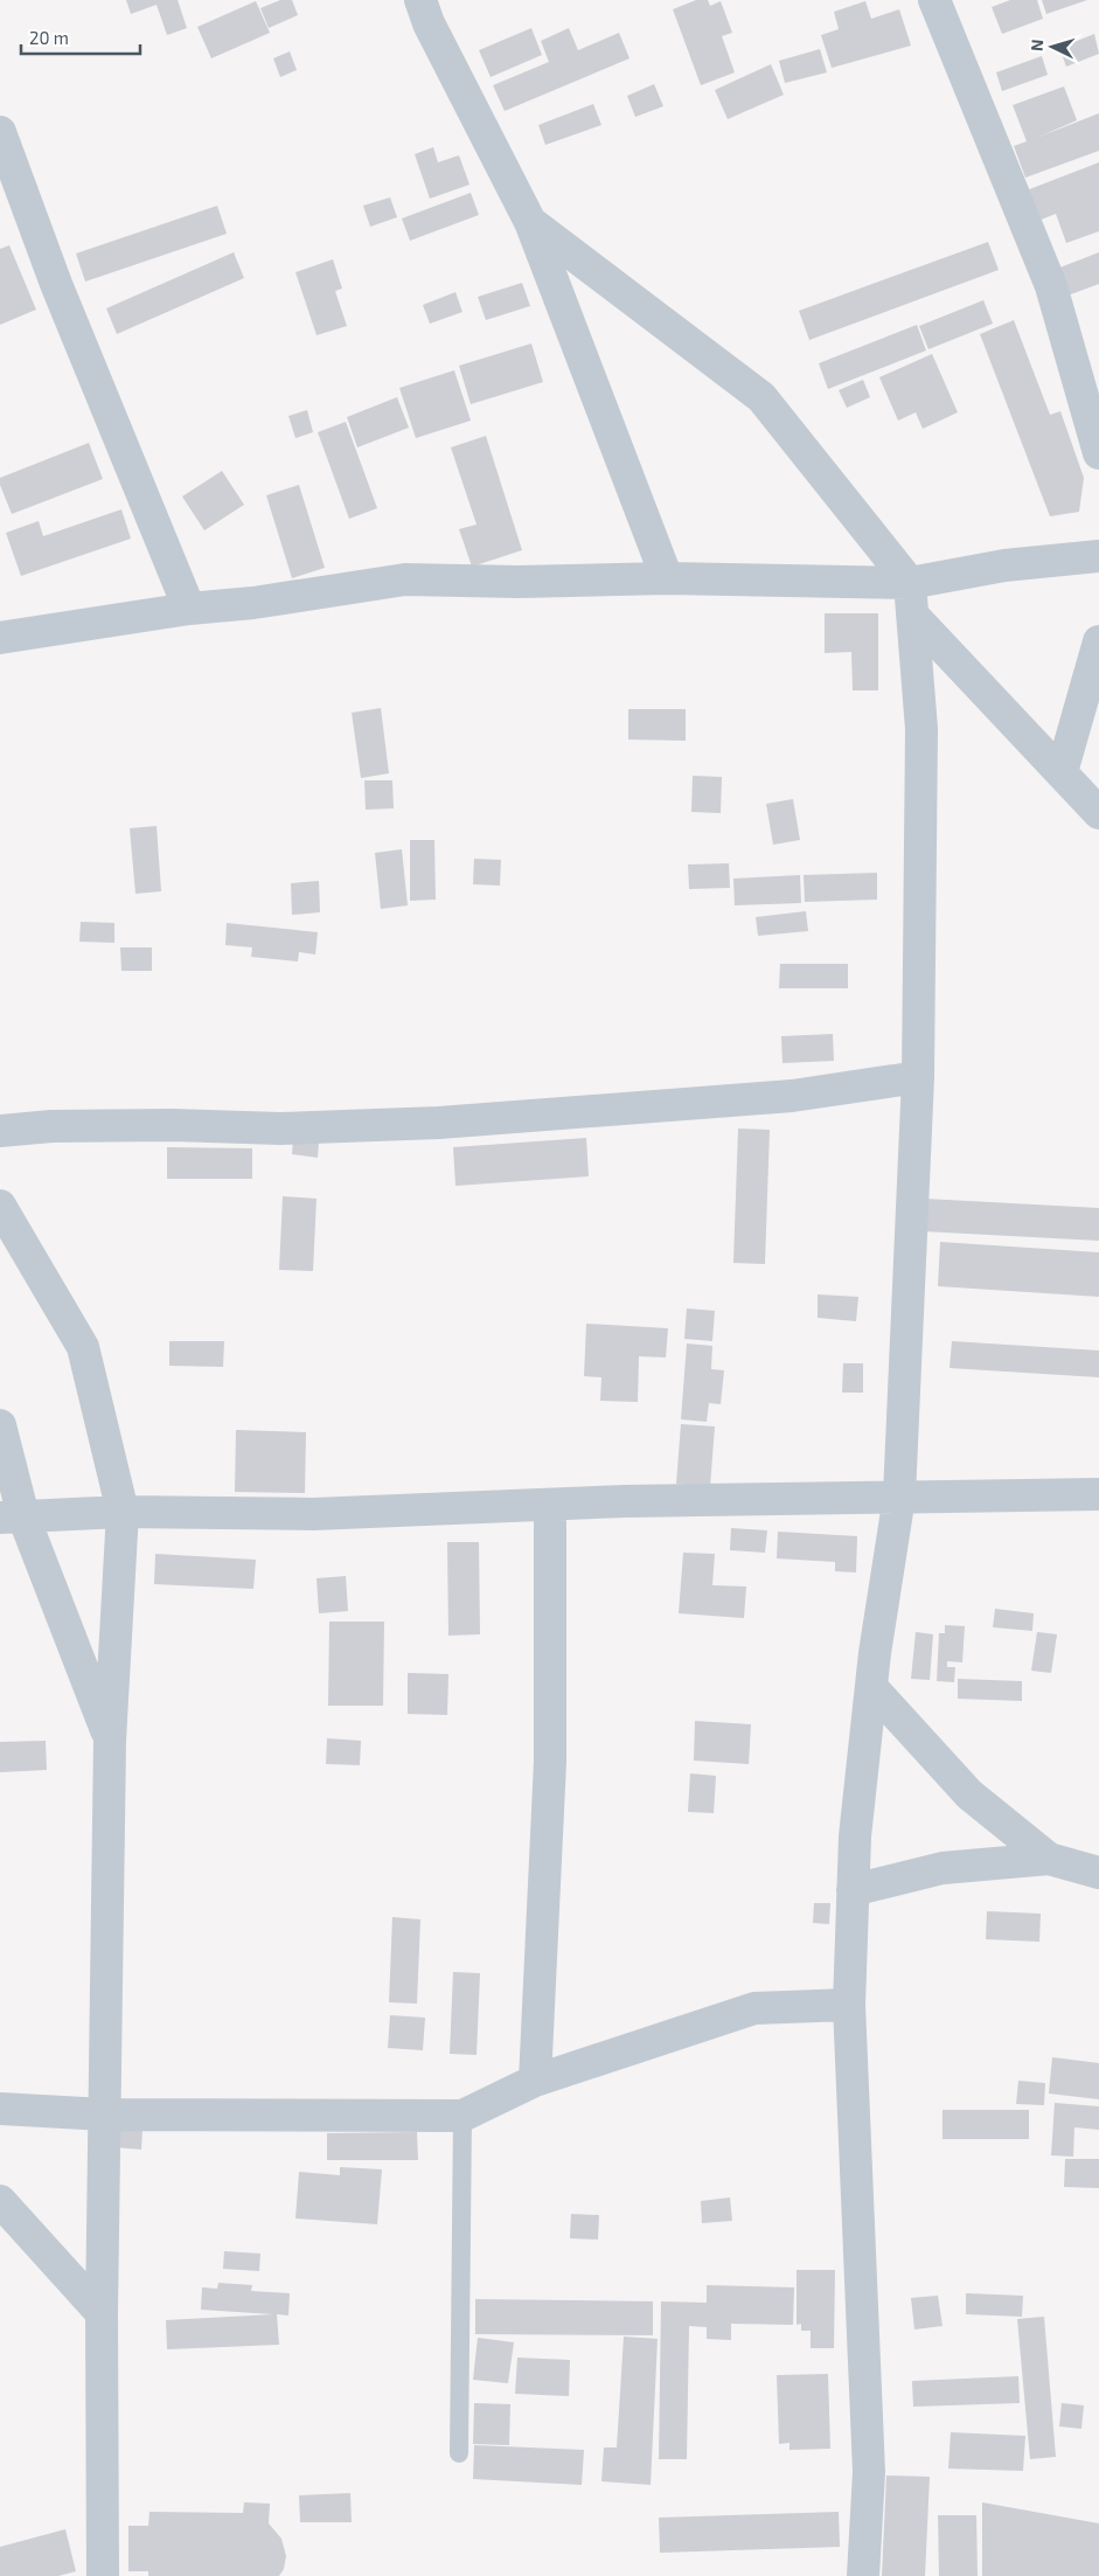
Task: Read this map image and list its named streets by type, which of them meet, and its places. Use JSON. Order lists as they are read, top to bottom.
{
  "scale_bar": "20 m",
  "north": "left"
}
